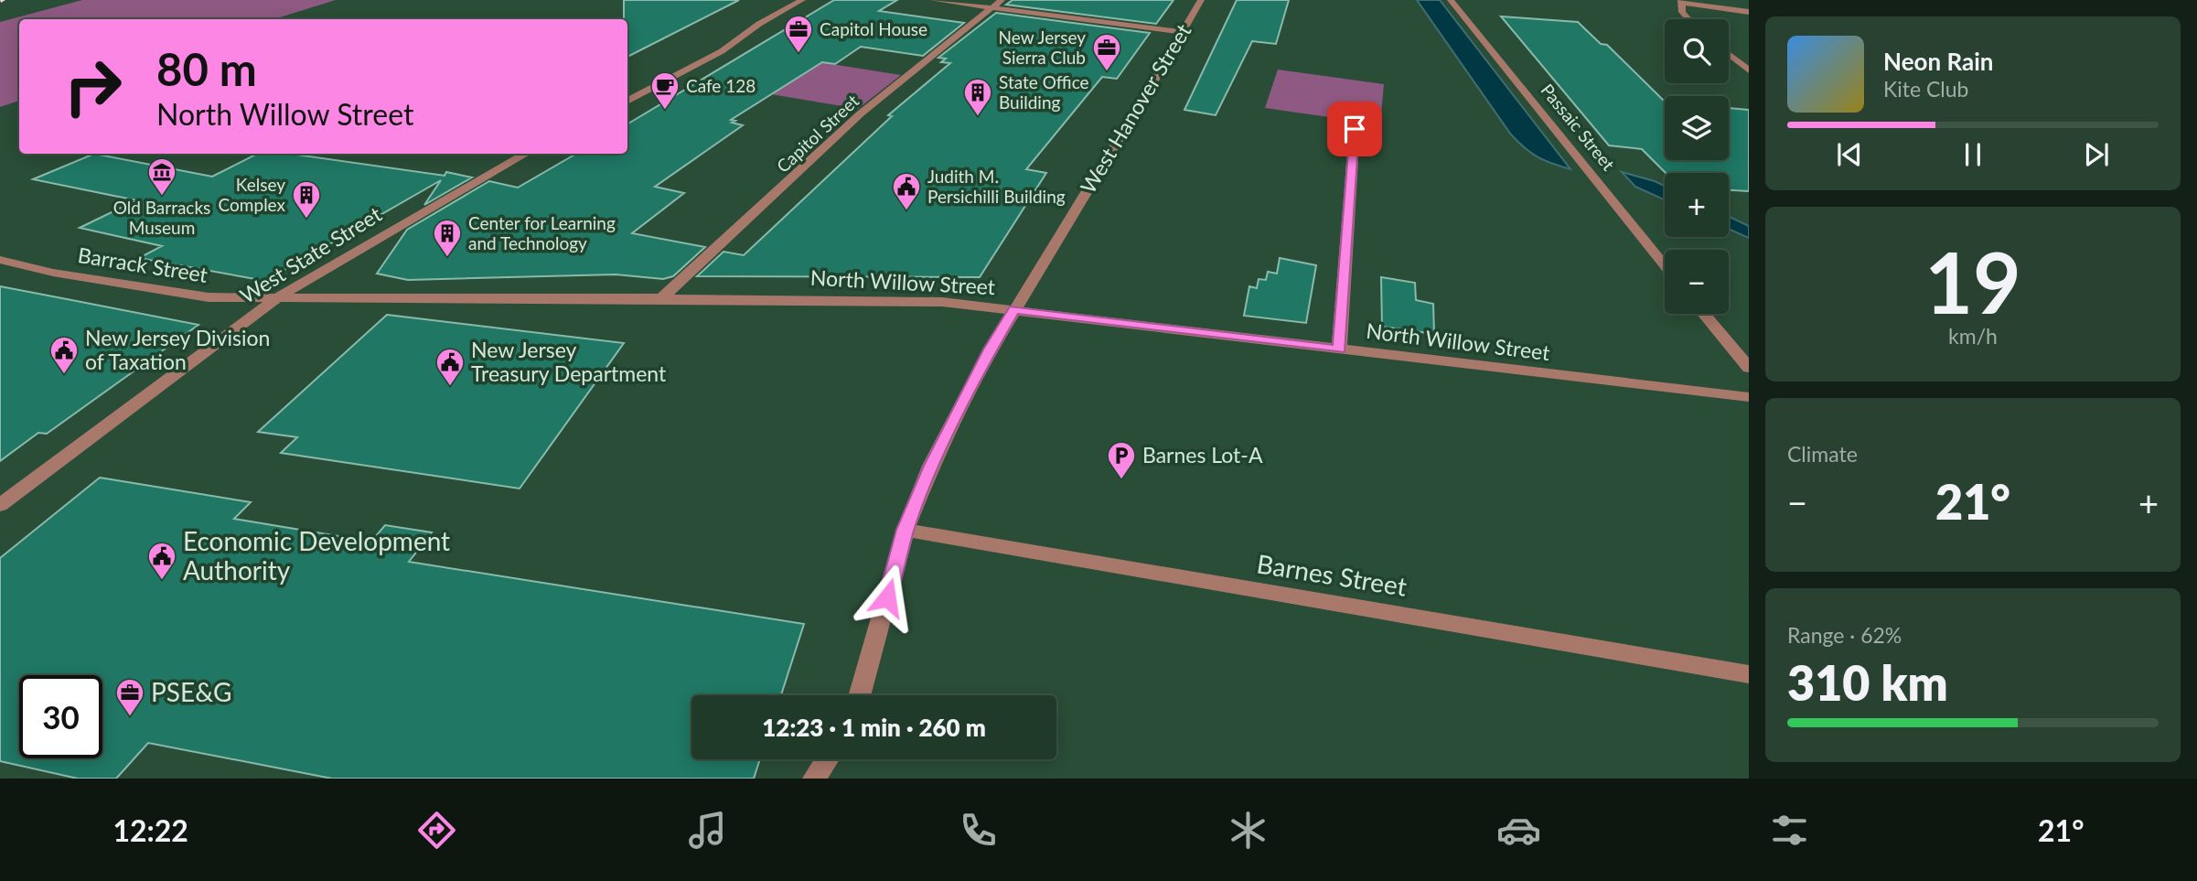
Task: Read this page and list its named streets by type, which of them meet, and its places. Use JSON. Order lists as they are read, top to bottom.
{
  "streets": {
    "street": [
      "West Hanover Street",
      "Passaic Street",
      "Capitol Street",
      "West State Street",
      "Barrack Street",
      "North Willow Street",
      "Barnes Street"
    ]
  },
  "crossings": [
    ["West Hanover Street", "North Willow Street"],
    ["West Hanover Street", "Barnes Street"],
    ["Capitol Street", "North Willow Street"],
    ["West State Street", "Barrack Street"],
    ["West State Street", "North Willow Street"],
    ["Barrack Street", "North Willow Street"]
  ],
  "places": {
    "office": ["Capitol House", "New Jersey Sierra Club", "PSE&G"],
    "cafe": ["Cafe 128"],
    "building": ["State Office Building", "Kelsey Complex", "Center for Learning and Technology"],
    "museum": ["Old Barracks Museum"],
    "public building": [
      "Judith M. Persichilli Building",
      "New Jersey Division of Taxation",
      "New Jersey Treasury Department",
      "Economic Development Authority"
    ],
    "parking": ["Barnes Lot-A"]
  },
  "page": {
    "map_buttons": ["+", "−"],
    "turn": ["80 m", "North Willow Street"],
    "song": ["Neon Rain", "Kite Club"],
    "tile": [
      ["19", "km/h"],
      "Climate",
      ["Range · 62%", "310 km"]
    ],
    "heat": ["−", "21°", "+"],
    "limit": "30",
    "trip": "12:23 · 1 min · 260 m",
    "tabs": ["12:22", "21°"]
  }
}
